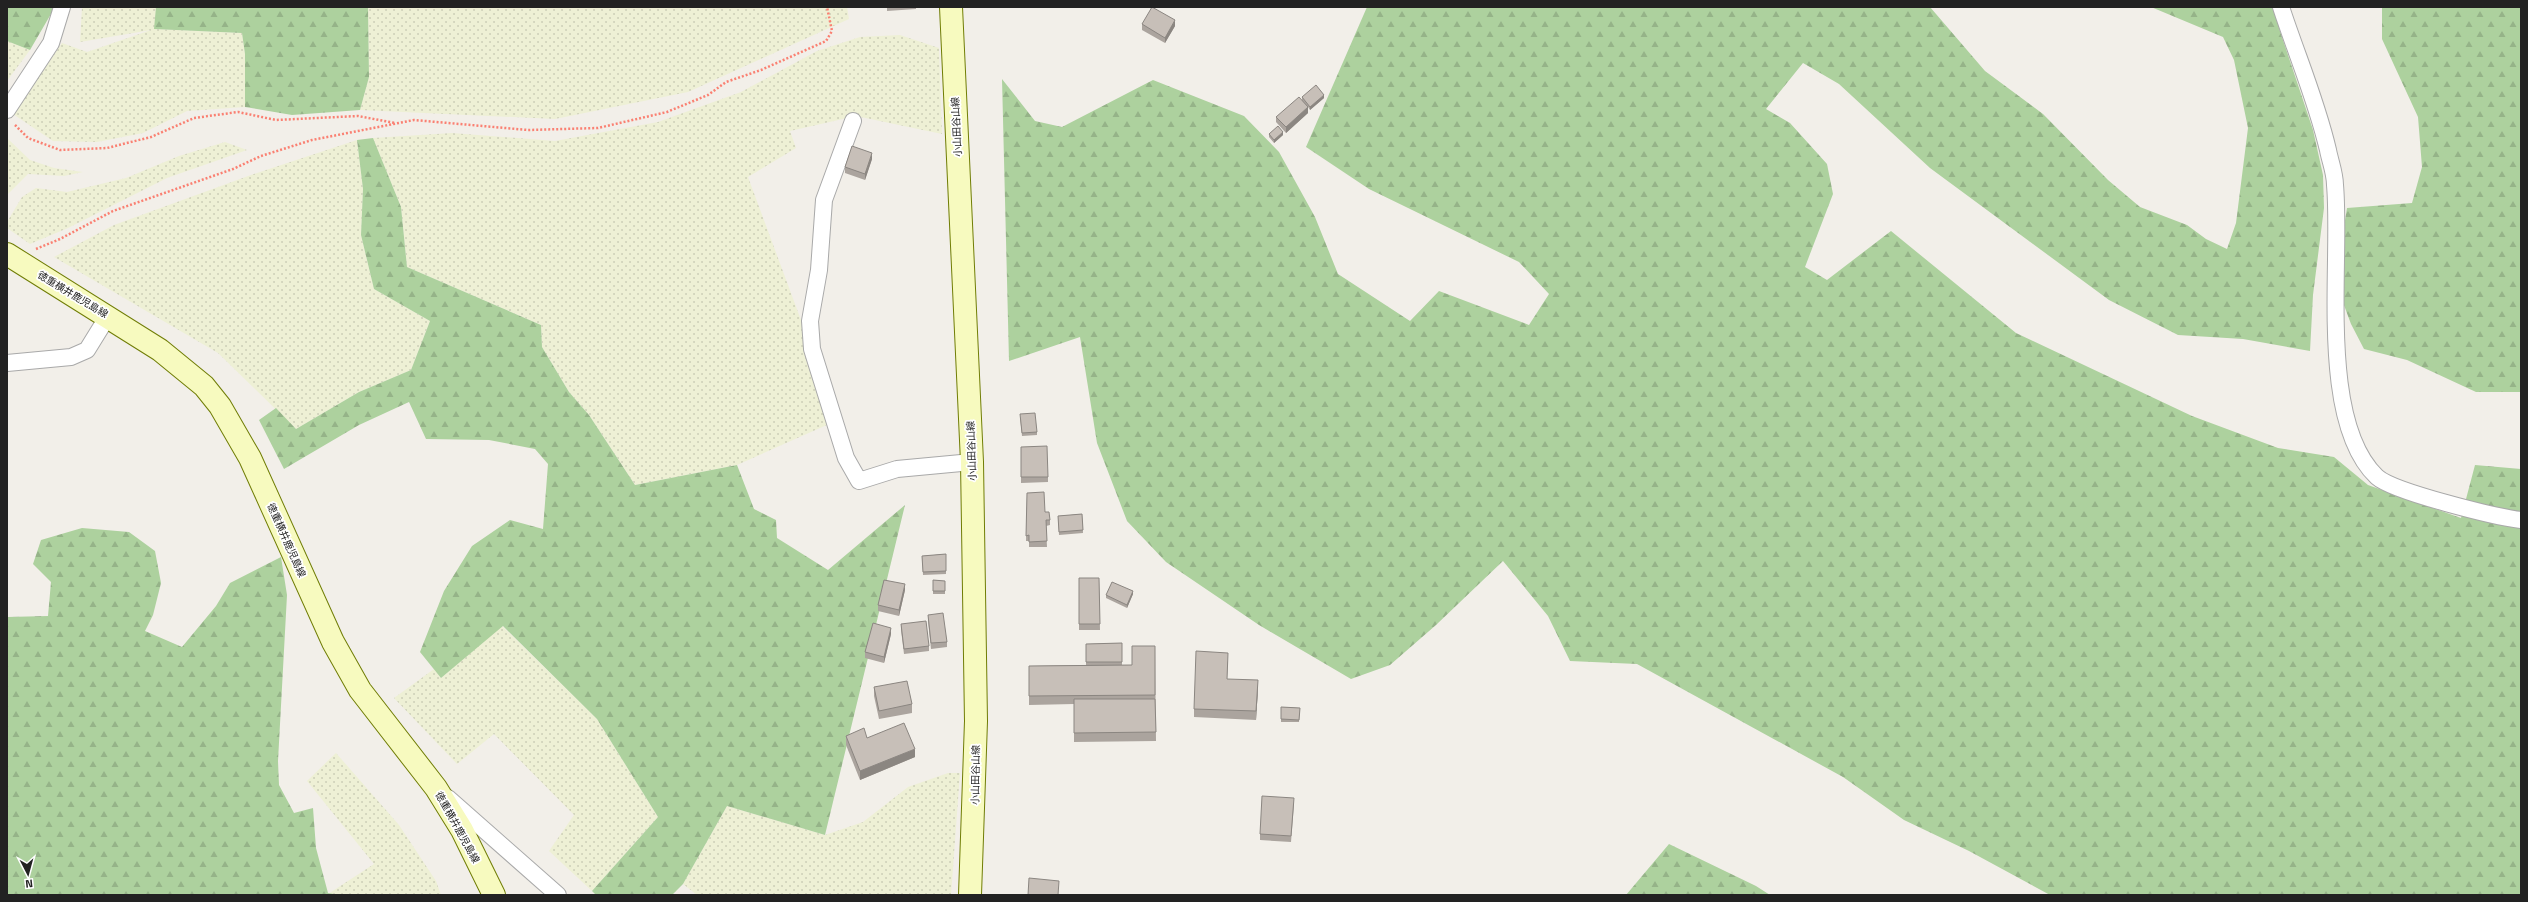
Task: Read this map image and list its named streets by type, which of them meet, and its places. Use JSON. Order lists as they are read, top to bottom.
{
  "streets": {
    "main road": ["小山田谷山線", "徳重横井鹿児島線"]
  },
  "north": "bottom"
}
